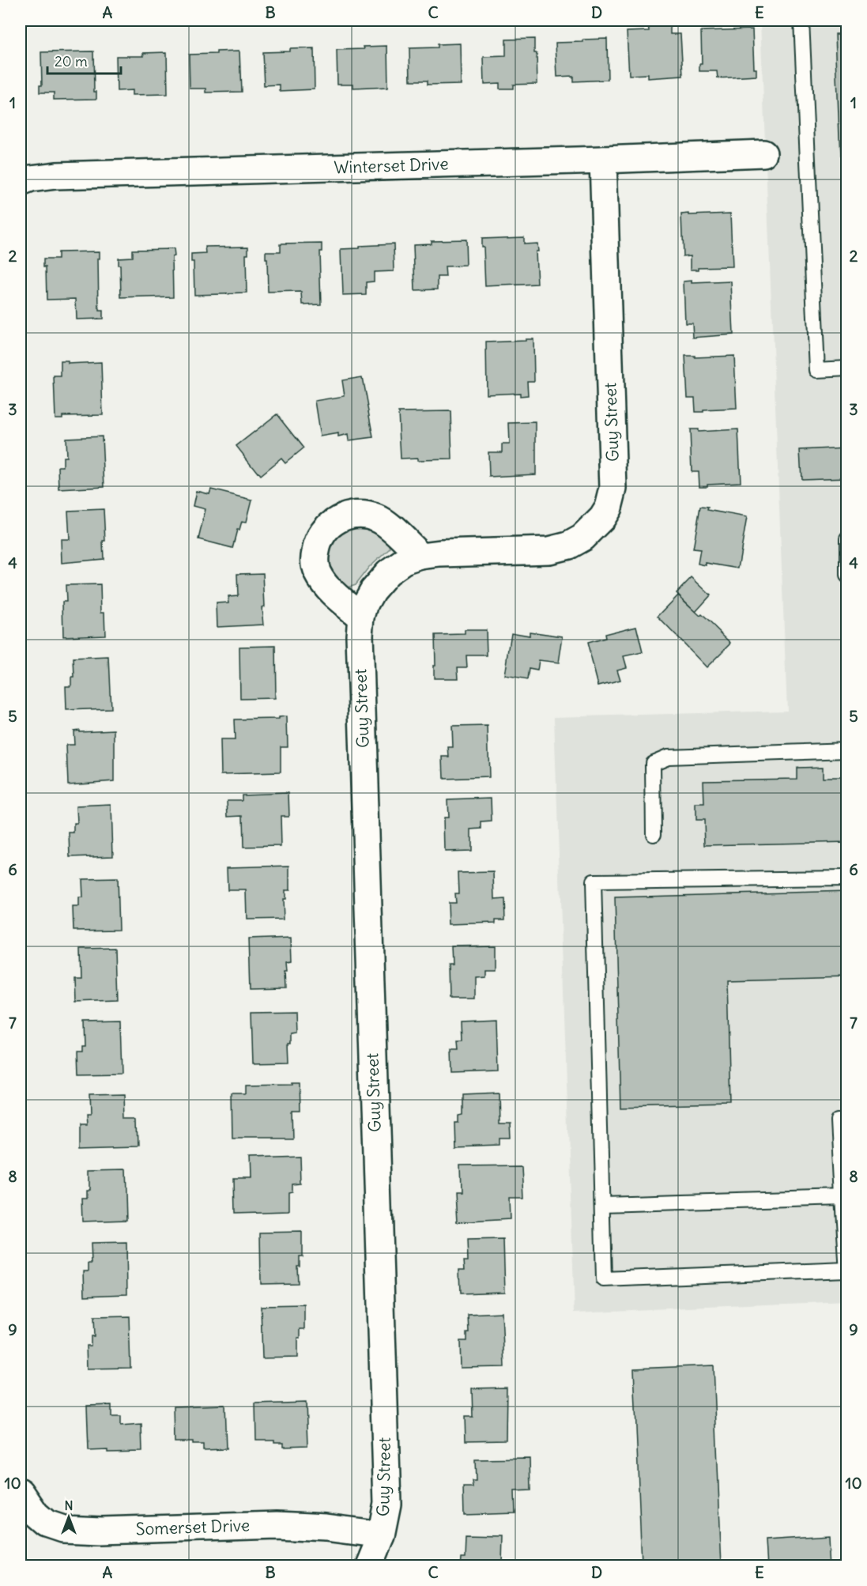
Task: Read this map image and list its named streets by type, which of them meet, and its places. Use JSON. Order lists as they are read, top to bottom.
{
  "streets": {
    "street": ["Winterset Drive", "Guy Street", "Somerset Drive"]
  },
  "crossings": [
    ["Winterset Drive", "Guy Street"],
    ["Guy Street", "Somerset Drive"]
  ],
  "scale_bar": "20 m",
  "north": "top",
  "grid": {
    "columns": [
      "A",
      "B",
      "C",
      "D",
      "E"
    ],
    "rows": [
      "1",
      "2",
      "3",
      "4",
      "5",
      "6",
      "7",
      "8",
      "9",
      "10"
    ]
  }
}
